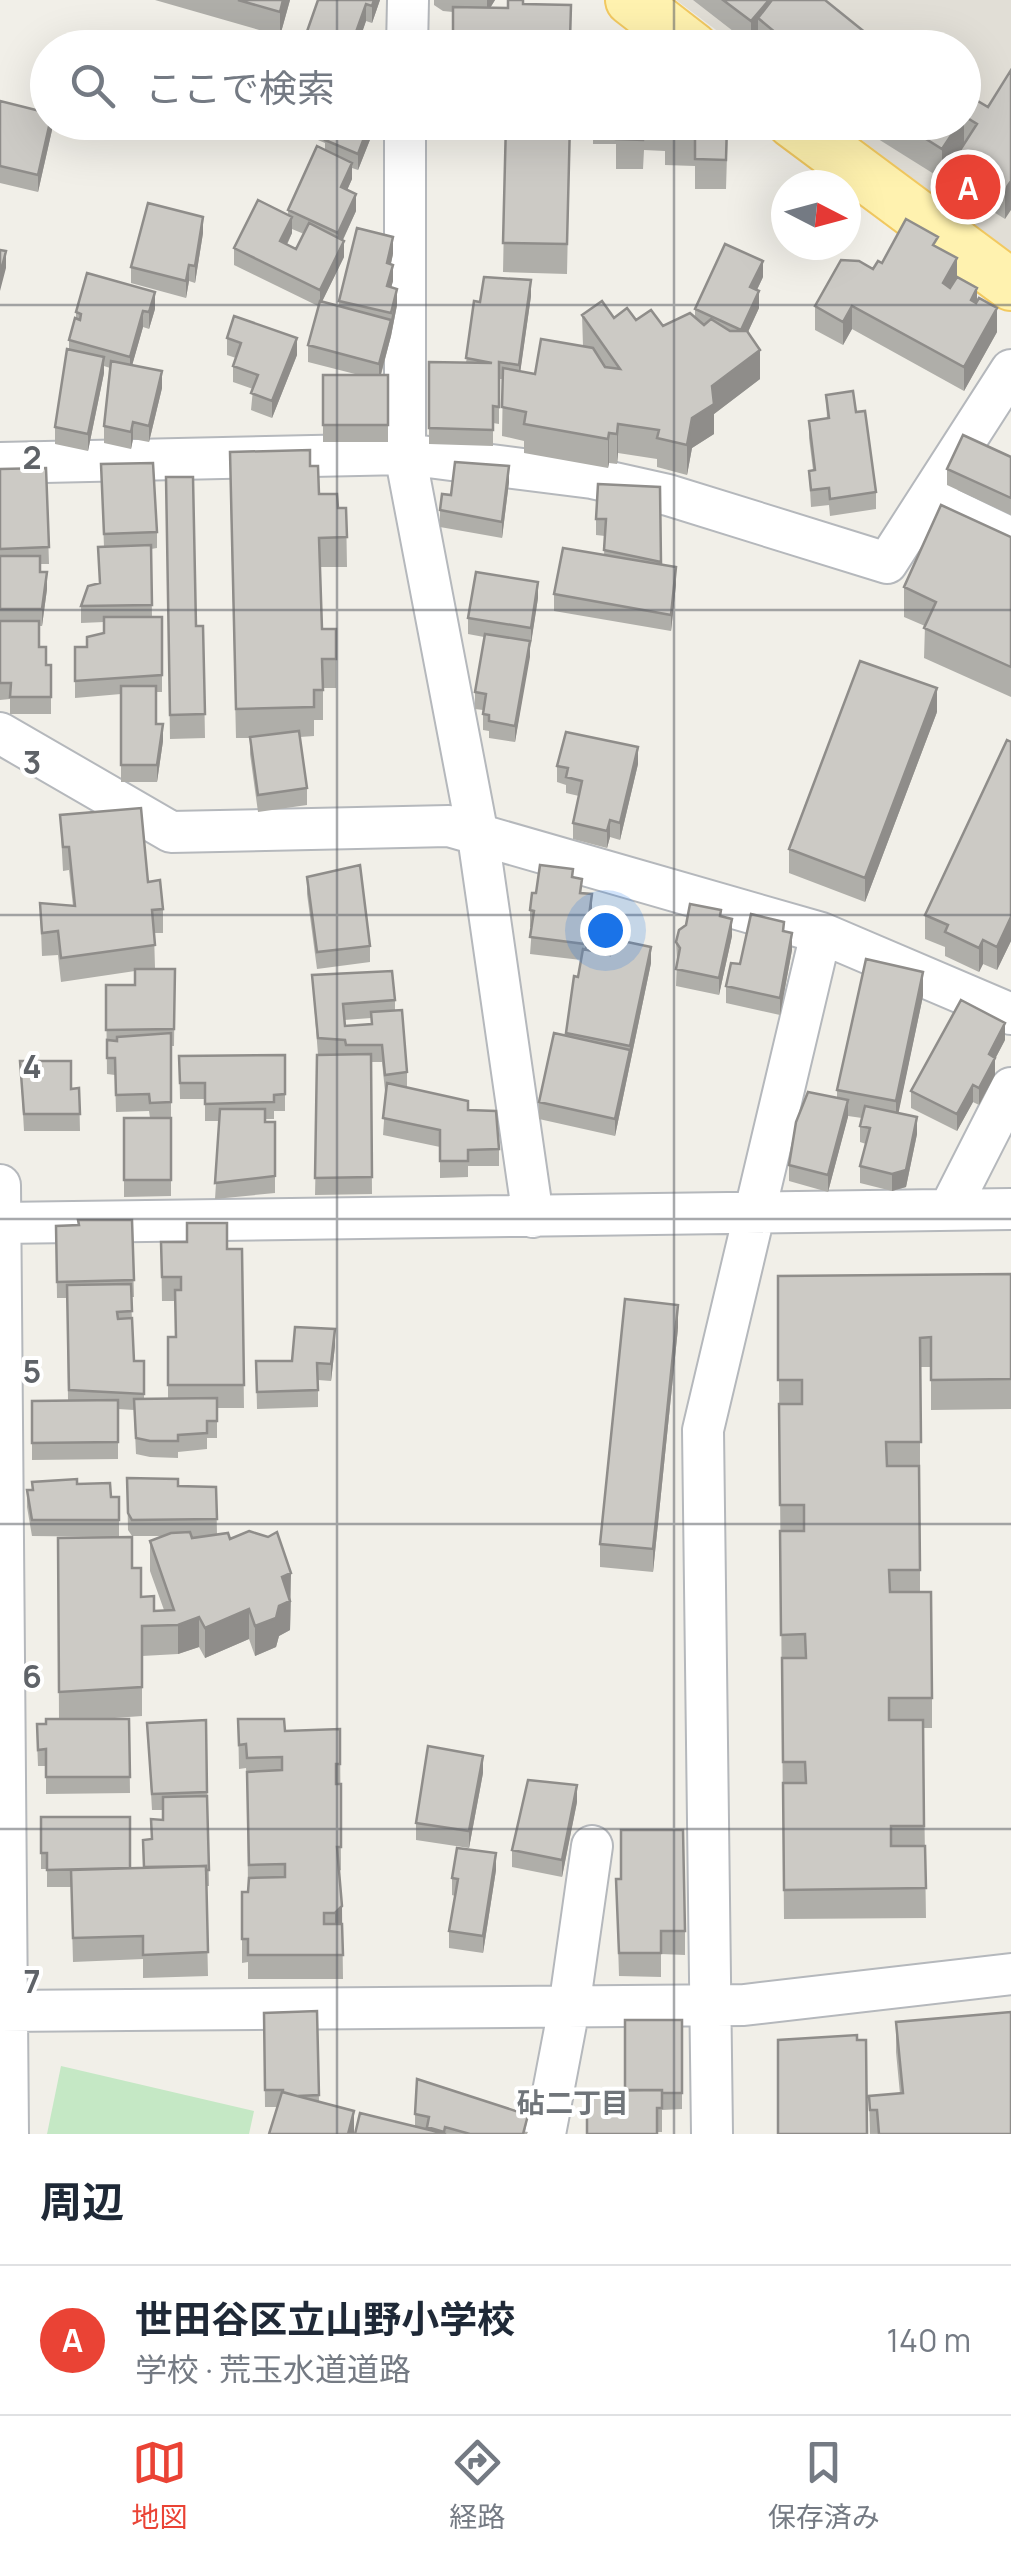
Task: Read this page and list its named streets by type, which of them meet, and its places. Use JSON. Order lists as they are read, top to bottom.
{
  "districts": ["砧二丁目"],
  "north": "right",
  "page": {
    "search": "ここで検索",
    "pins": "A",
    "heading": "周辺",
    "list": [
      {
        "mark": "A",
        "name": "世田谷区立山野小学校",
        "note": "学校 · 荒玉水道道路",
        "value": "140 m"
      }
    ],
    "nav": ["地図", "経路", "保存済み"]
  },
  "grid": {
    "rows": [
      "2",
      "3",
      "4",
      "5",
      "6",
      "7"
    ]
  }
}
